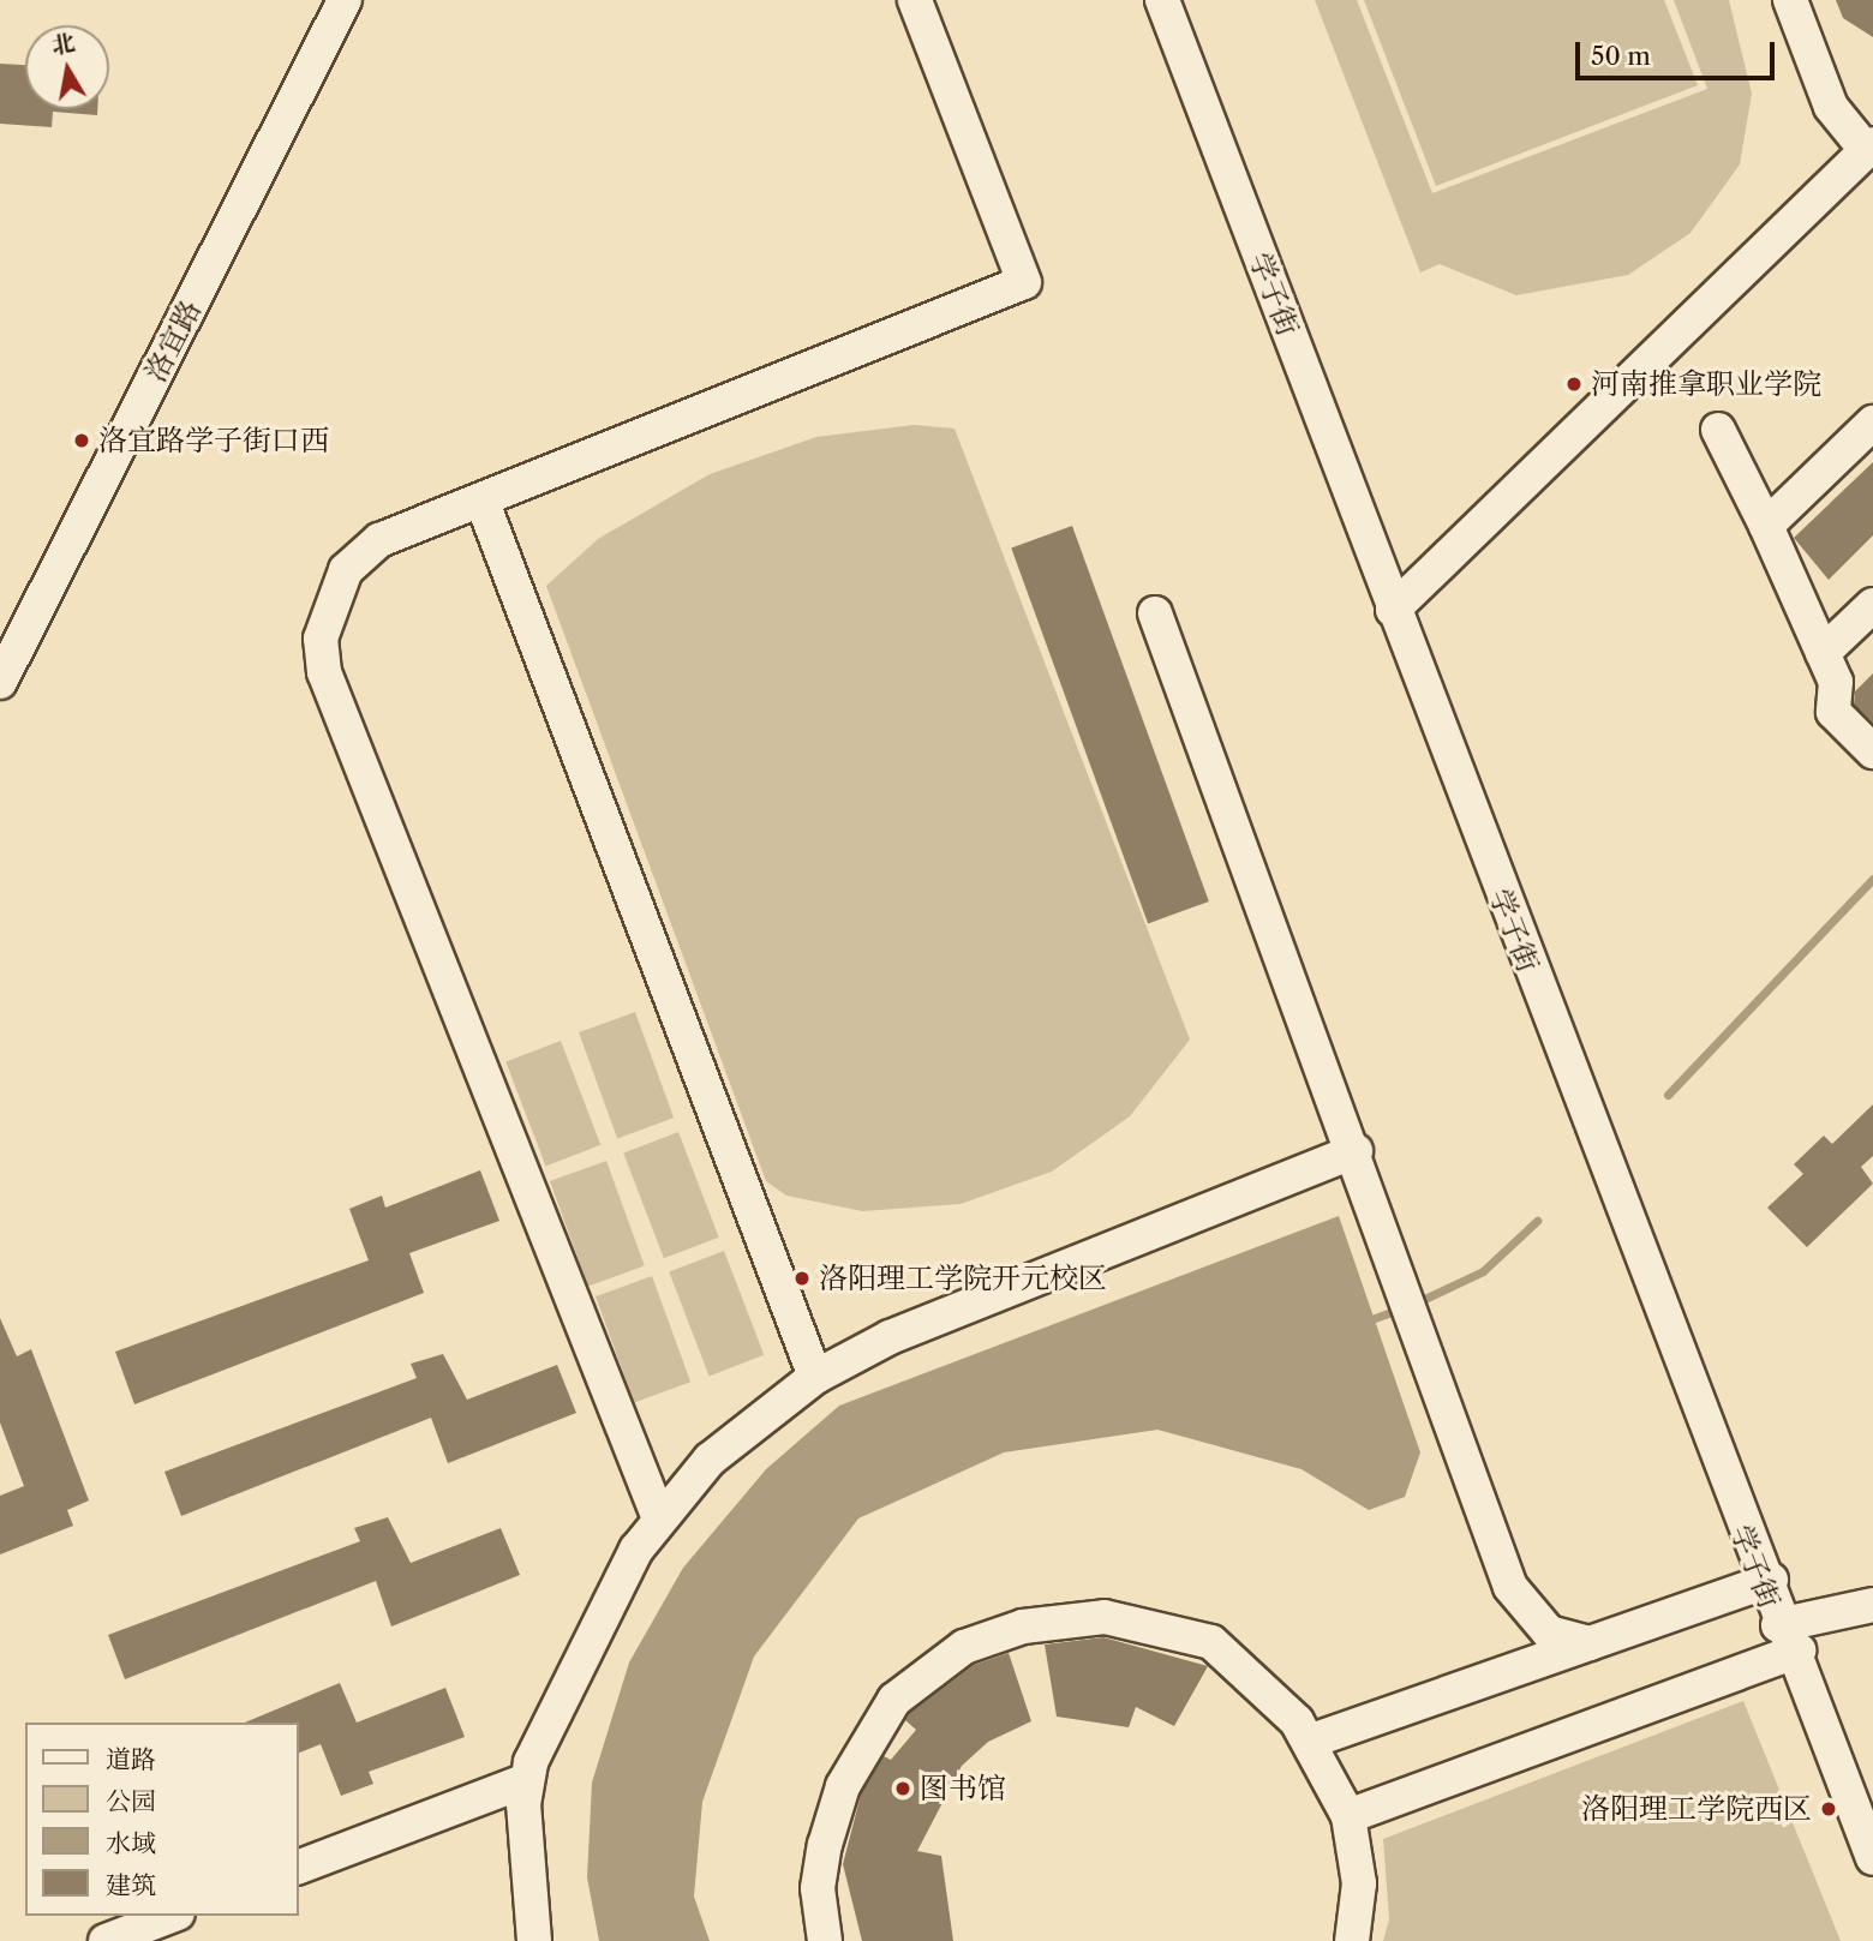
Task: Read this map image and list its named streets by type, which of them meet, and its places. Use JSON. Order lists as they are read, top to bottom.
{
  "streets": {
    "street": ["学子街", "洛宜路"]
  },
  "places": [
    "河南推拿职业学院",
    "洛宜路学子街口西",
    "洛阳理工学院开元校区",
    "图书馆",
    "洛阳理工学院西区"
  ],
  "legend": [
    "道路",
    "公园",
    "水域",
    "建筑"
  ],
  "scale_bar": "50 m",
  "north": "top"
}
